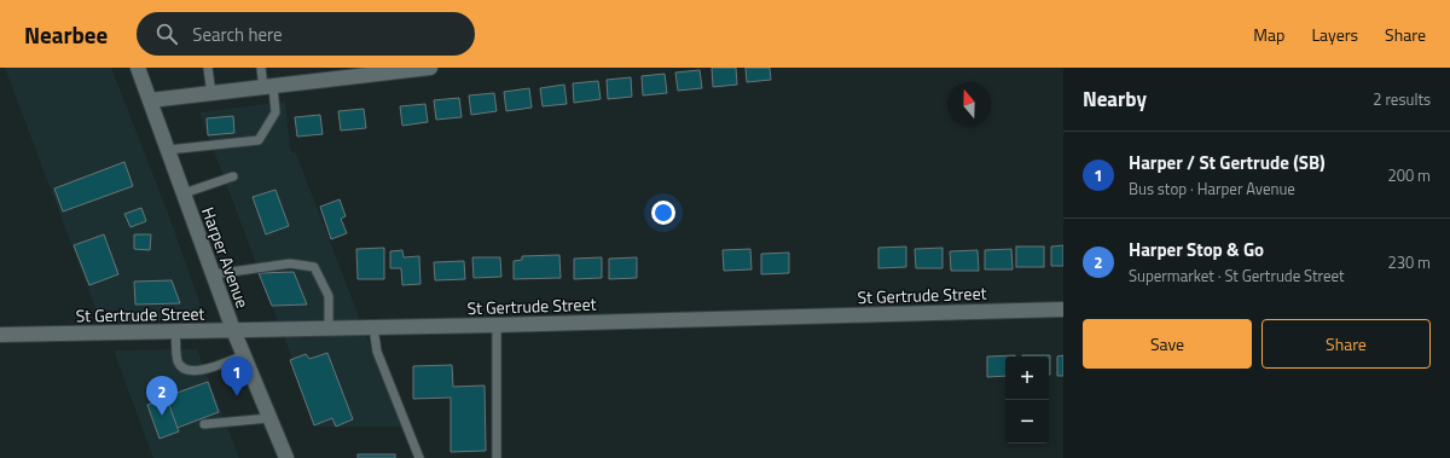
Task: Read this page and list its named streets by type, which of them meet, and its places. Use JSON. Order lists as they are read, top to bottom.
{
  "streets": {
    "street": ["Harper Avenue", "St Gertrude Street"]
  },
  "crossings": [
    ["Harper Avenue", "St Gertrude Street"]
  ],
  "north": "top",
  "page": {
    "header": "Nearbee",
    "search": "Search here",
    "nav": ["Map", "Layers", "Share"],
    "heading": ["Nearby", "2 results"],
    "list": [
      {
        "mark": "1",
        "name": "Harper / St Gertrude (SB)",
        "note": "Bus stop · Harper Avenue",
        "value": "200 m"
      },
      {
        "mark": "2",
        "name": "Harper Stop & Go",
        "note": "Supermarket · St Gertrude Street",
        "value": "230 m"
      }
    ],
    "buttons": ["Save", "Share"],
    "map_buttons": ["+", "−"],
    "pins": ["1", "2"]
  }
}
